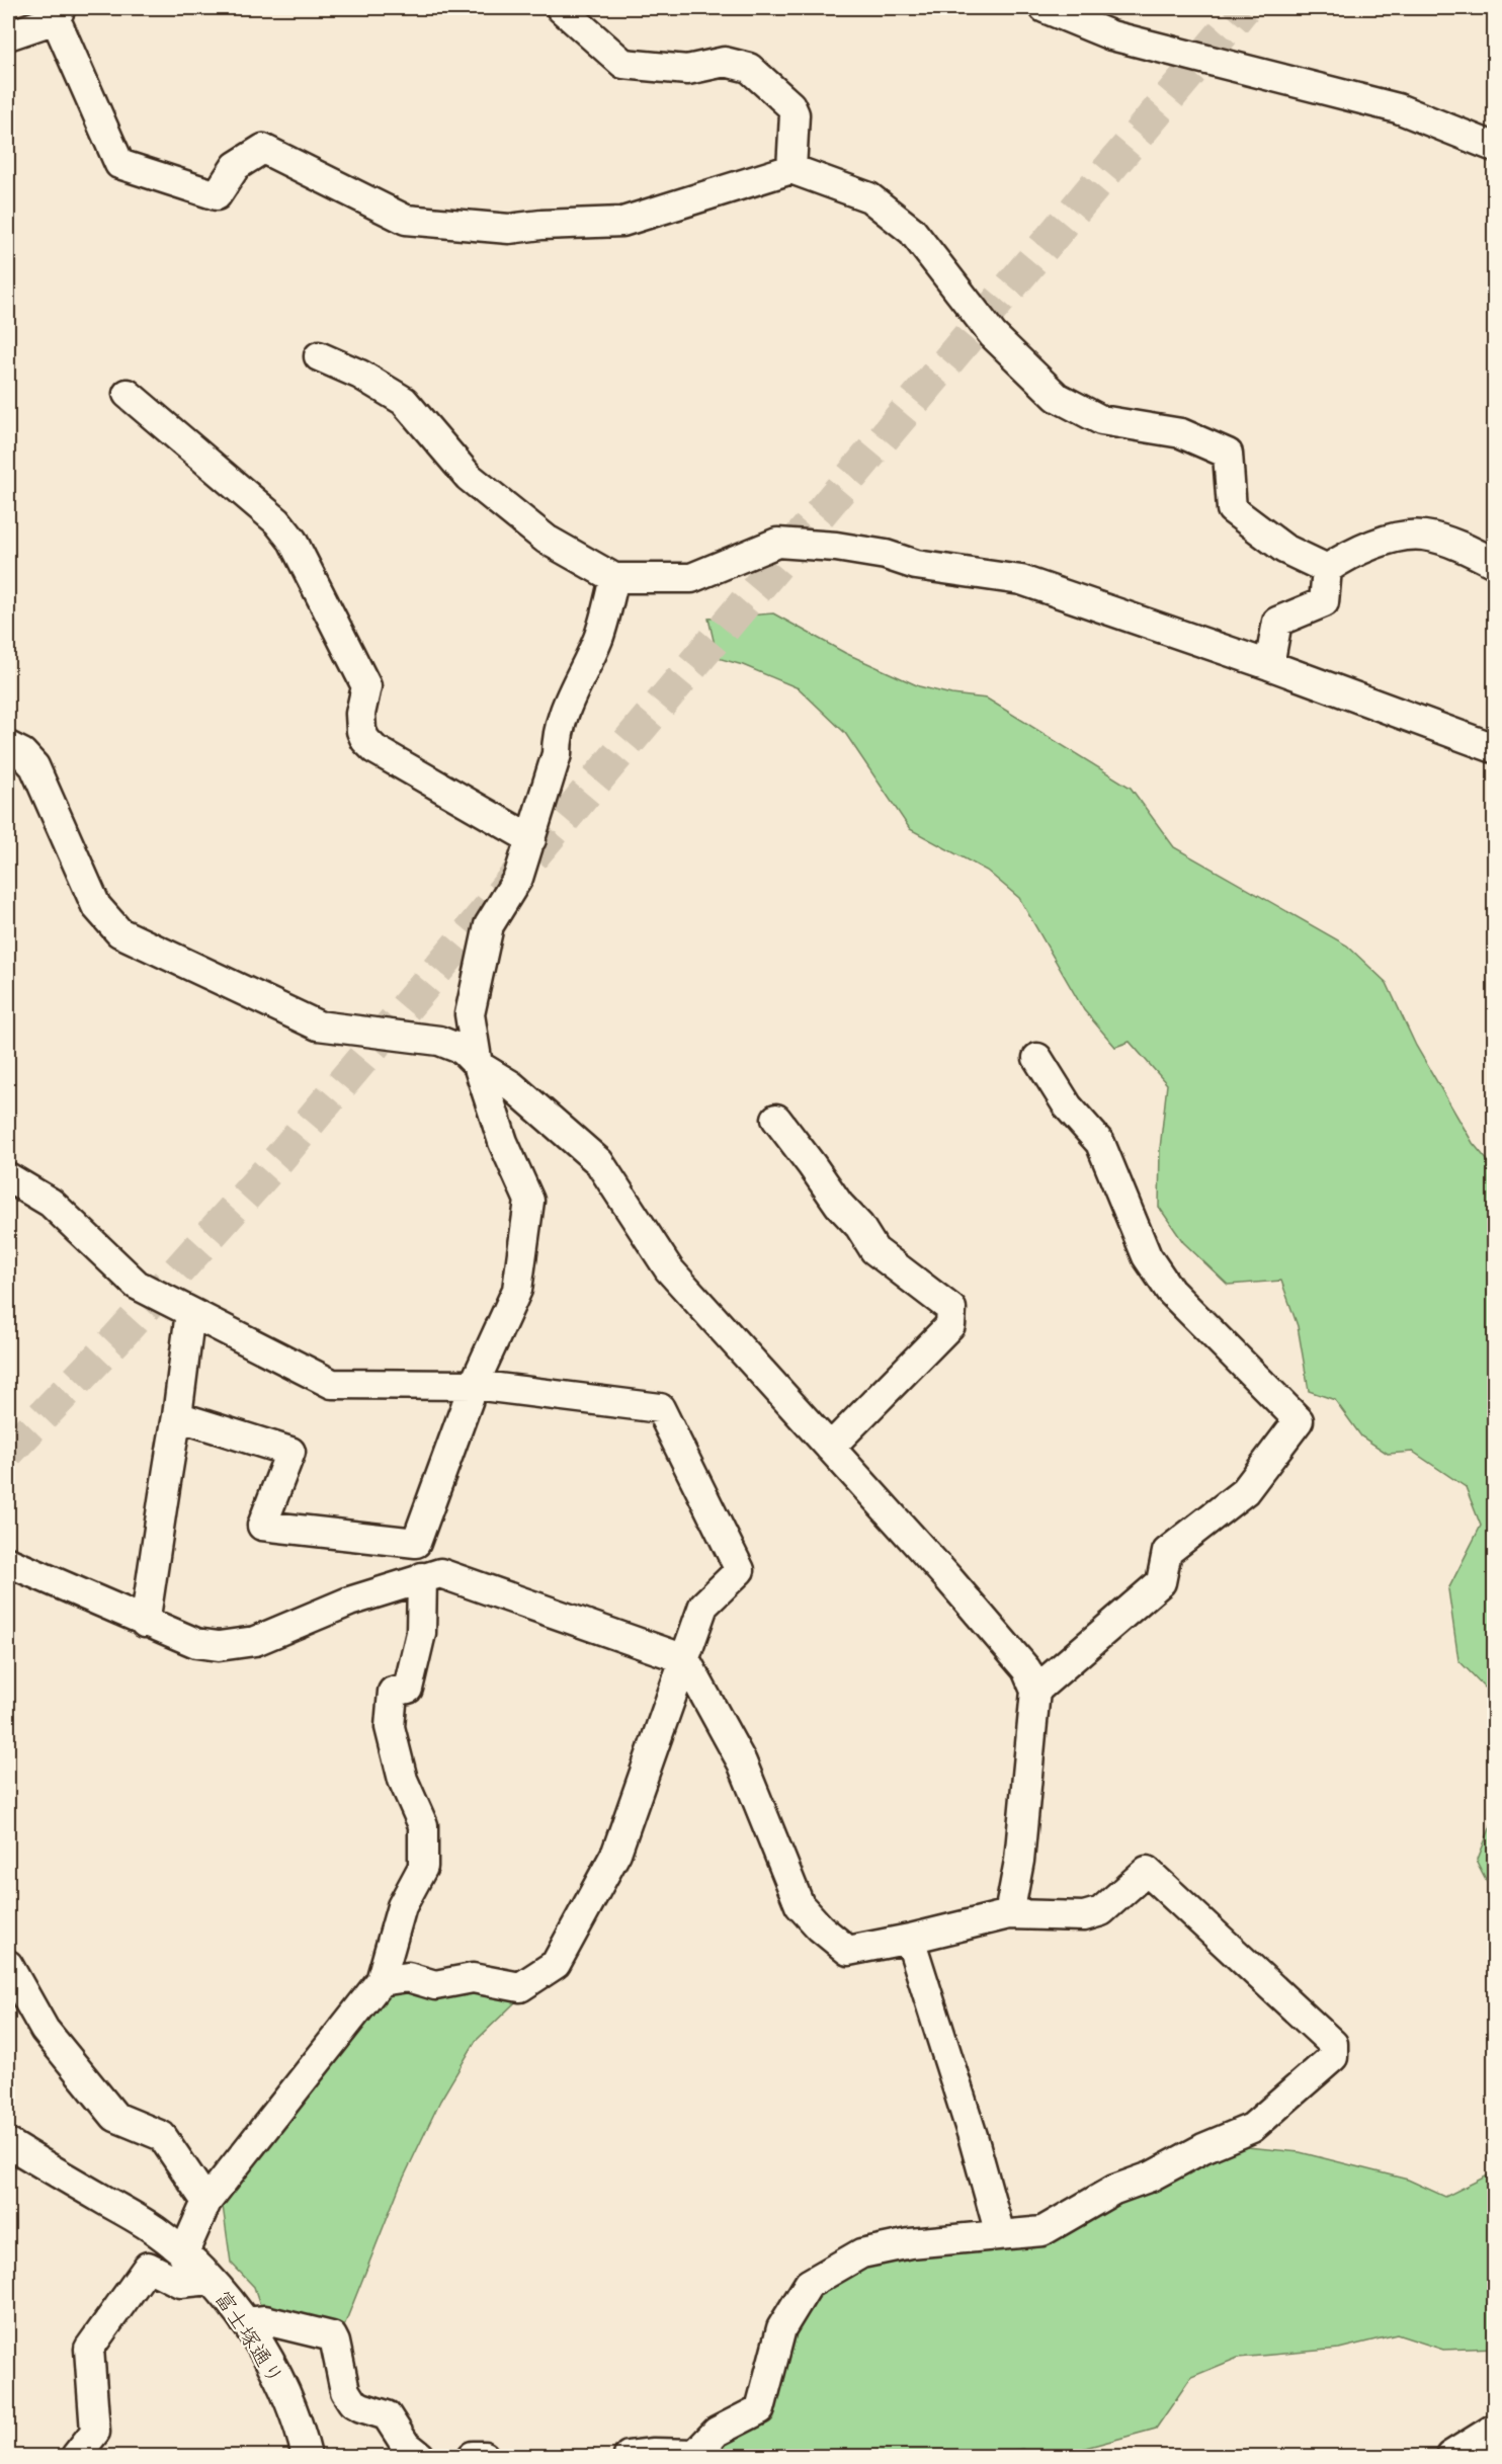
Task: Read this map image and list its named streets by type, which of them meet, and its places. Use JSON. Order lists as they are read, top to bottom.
{
  "streets": {
    "street": ["富士塚通り"]
  }
}
